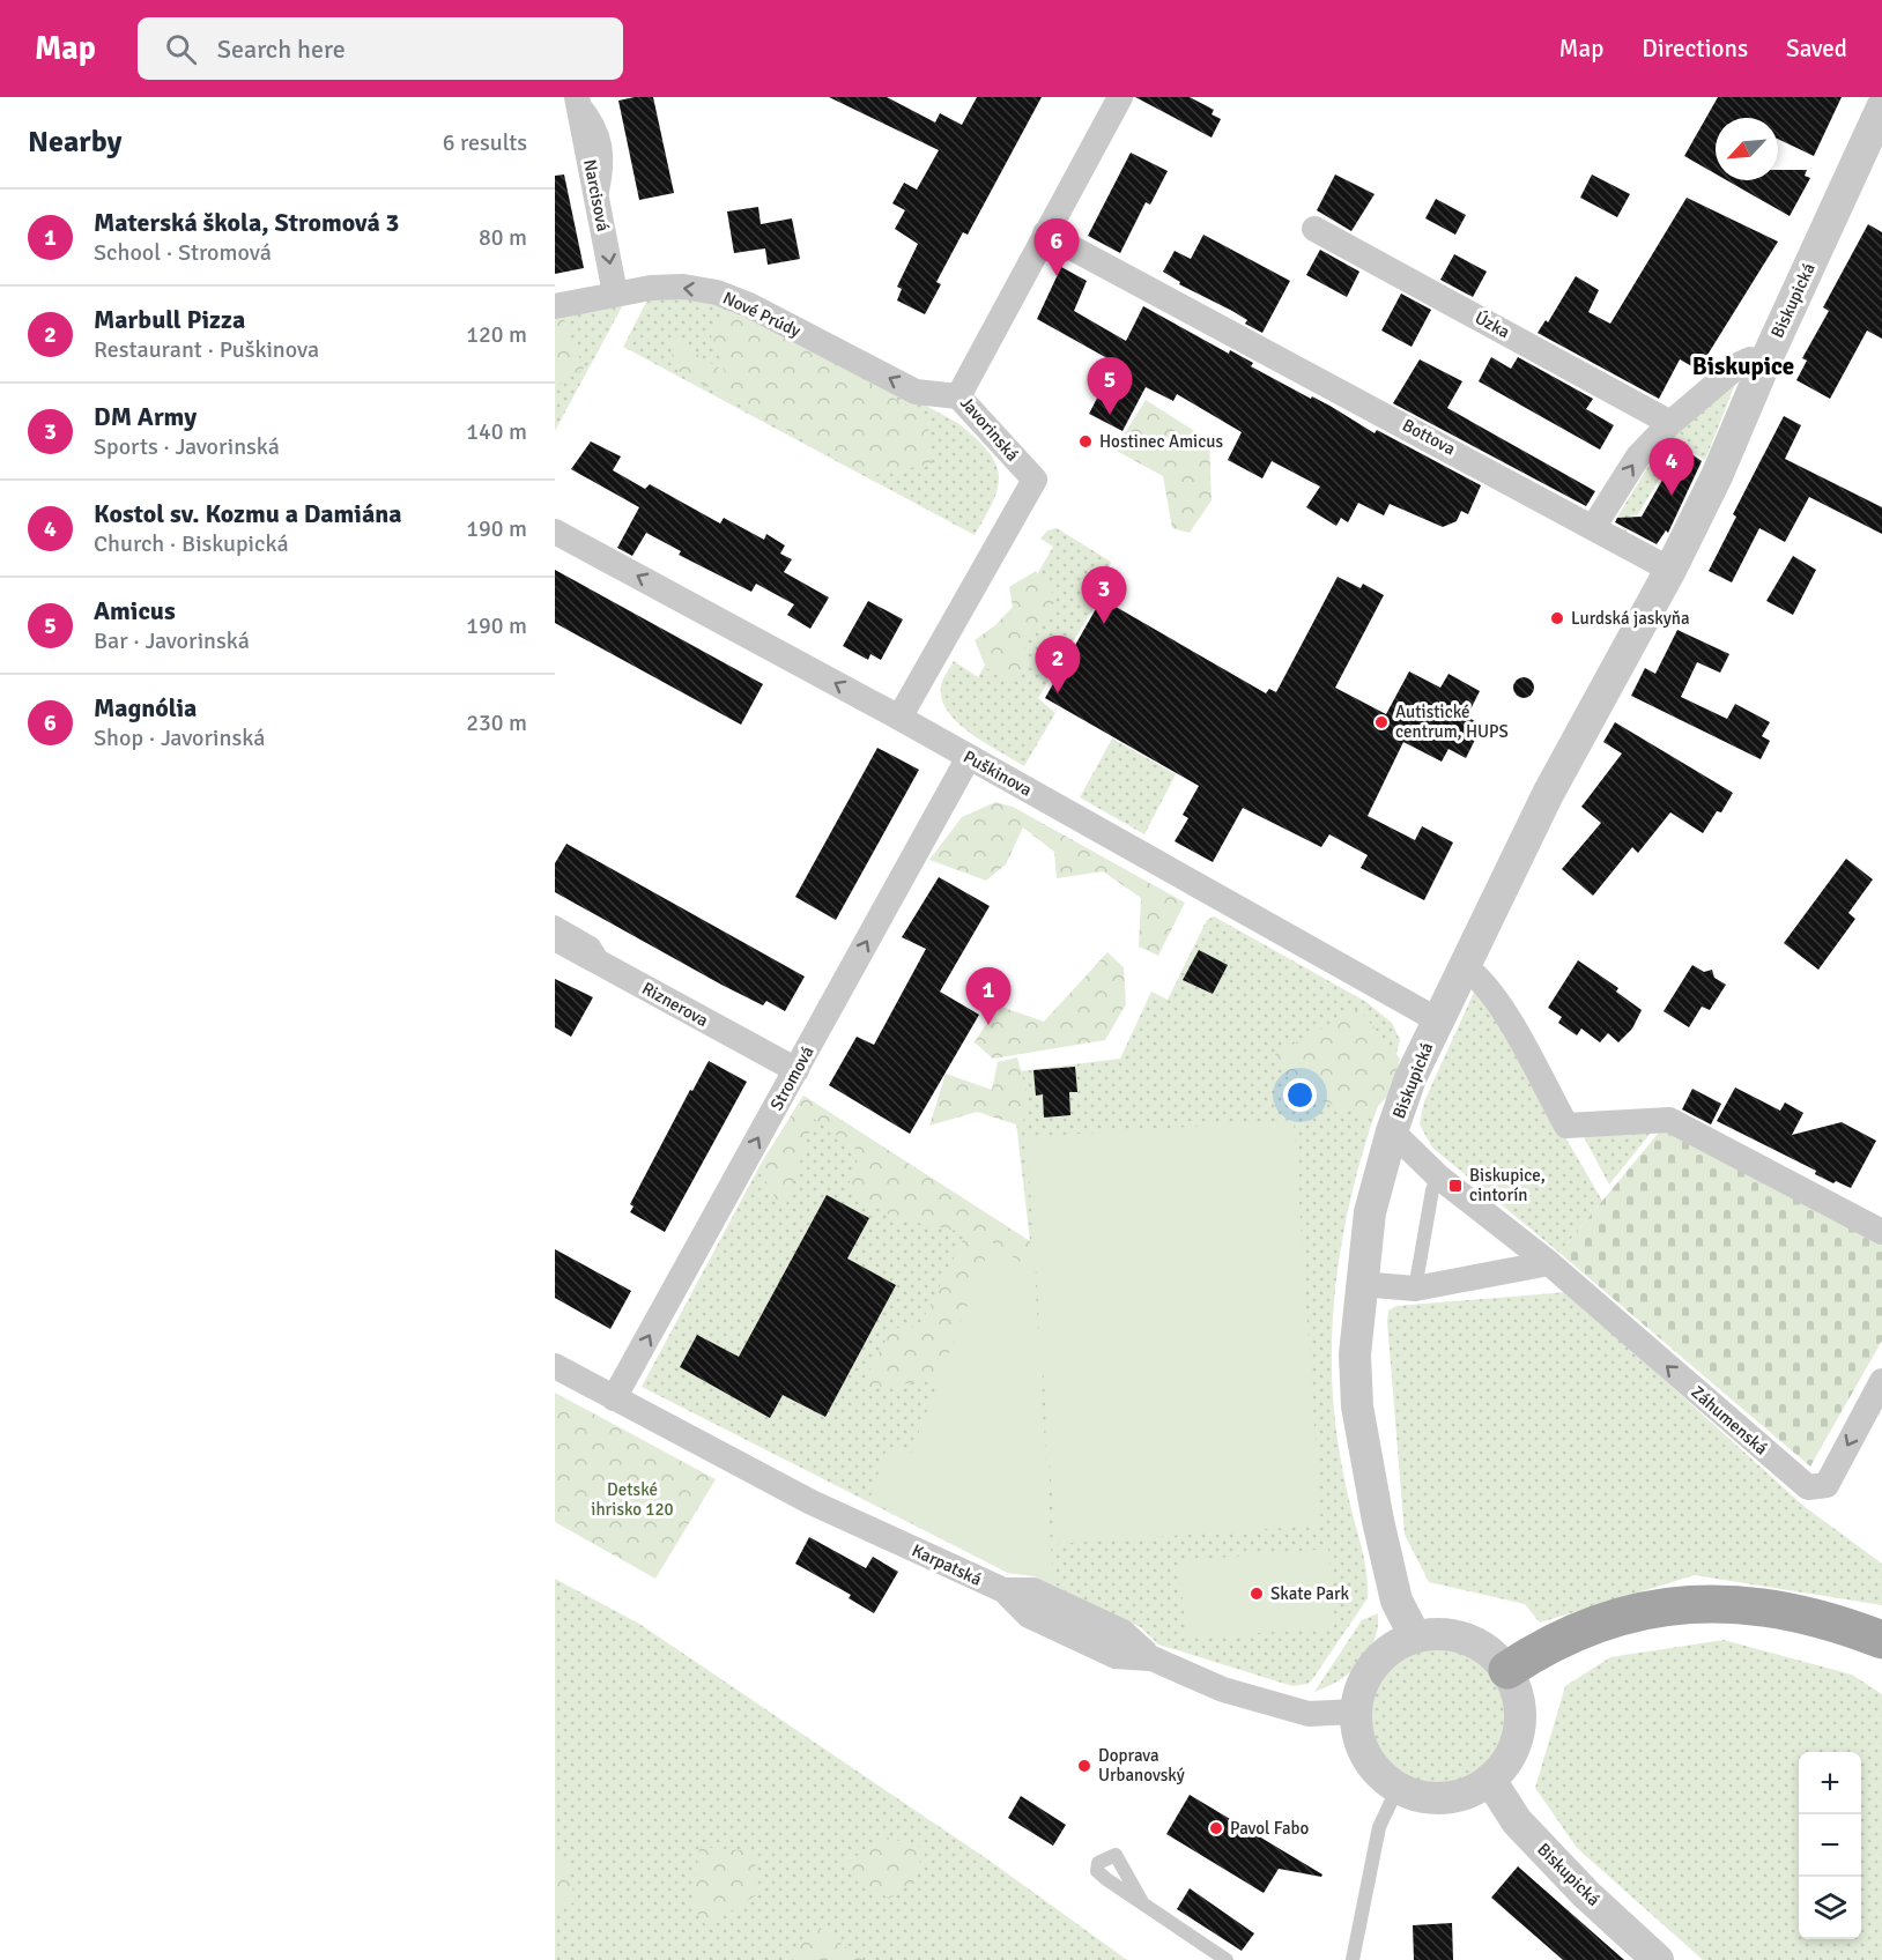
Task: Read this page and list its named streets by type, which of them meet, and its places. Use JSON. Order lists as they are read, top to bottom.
{
  "streets": {
    "street": [
      "Narcisová",
      "Biskupická",
      "Nové Prúdy",
      "Úzka",
      "Javorinská",
      "Bottova",
      "Puškinova",
      "Riznerova",
      "Stromová",
      "Záhumenská",
      "Karpatská"
    ]
  },
  "crossings": [
    ["Narcisová", "Nové Prúdy"],
    ["Biskupická", "Puškinova"],
    ["Biskupická", "Záhumenská"],
    ["Biskupická", "Karpatská"],
    ["Nové Prúdy", "Javorinská"],
    ["Javorinská", "Bottova"],
    ["Javorinská", "Puškinova"],
    ["Puškinova", "Stromová"],
    ["Riznerova", "Stromová"],
    ["Stromová", "Karpatská"]
  ],
  "one_way": [
    "Narcisová",
    "Nové Prúdy",
    "Puškinova",
    "Stromová"
  ],
  "districts": ["Biskupice"],
  "parks": ["Detské ihrisko 120"],
  "places": {
    "other": [
      "Hostinec Amicus",
      "Lurdská jaskyňa",
      "Autistické centrum, HUPS",
      "Skate Park",
      "Doprava Urbanovský",
      "Pavol Fabo"
    ],
    "transit": ["Biskupice, cintorín"]
  },
  "north": "bottom left",
  "page": {
    "header": "Map",
    "search": "Search here",
    "nav": ["Map", "Directions", "Saved"],
    "heading": ["Nearby", "6 results"],
    "list": [
      {
        "mark": "1",
        "name": "Materská škola, Stromová 3",
        "note": "School · Stromová",
        "value": "80 m"
      },
      {
        "mark": "2",
        "name": "Marbull Pizza",
        "note": "Restaurant · Puškinova",
        "value": "120 m"
      },
      {
        "mark": "3",
        "name": "DM Army",
        "note": "Sports · Javorinská",
        "value": "140 m"
      },
      {
        "mark": "4",
        "name": "Kostol sv. Kozmu a Damiána",
        "note": "Church · Biskupická",
        "value": "190 m"
      },
      {
        "mark": "5",
        "name": "Amicus",
        "note": "Bar · Javorinská",
        "value": "190 m"
      },
      {
        "mark": "6",
        "name": "Magnólia",
        "note": "Shop · Javorinská",
        "value": "230 m"
      }
    ],
    "pins": [
      "6",
      "5",
      "4",
      "3",
      "2",
      "1"
    ],
    "map_buttons": ["+", "−"]
  }
}
